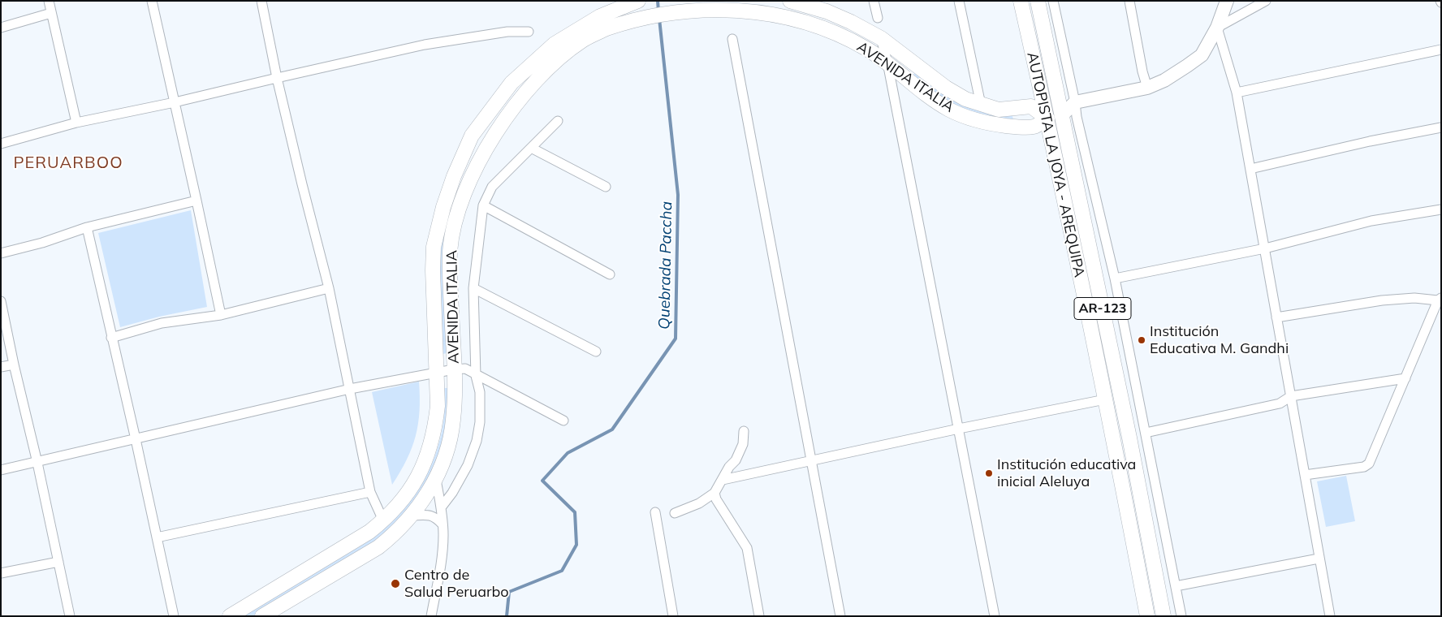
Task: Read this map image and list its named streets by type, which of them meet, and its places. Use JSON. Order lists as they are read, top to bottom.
{
  "streets": {
    "main road": ["AVENIDA ITALIA", "AUTOPISTA LA JOYA - AREQUIPA", "AR-123"]
  },
  "crossings": [
    ["AVENIDA ITALIA", "AUTOPISTA LA JOYA - AREQUIPA"]
  ],
  "districts": ["PERUARBOO"],
  "water": ["Quebrada Paccha"],
  "places": ["Institución Educativa M. Gandhi", "Institución educativa inicial Aleluya", "Centro de Salud Peruarbo"]
}
